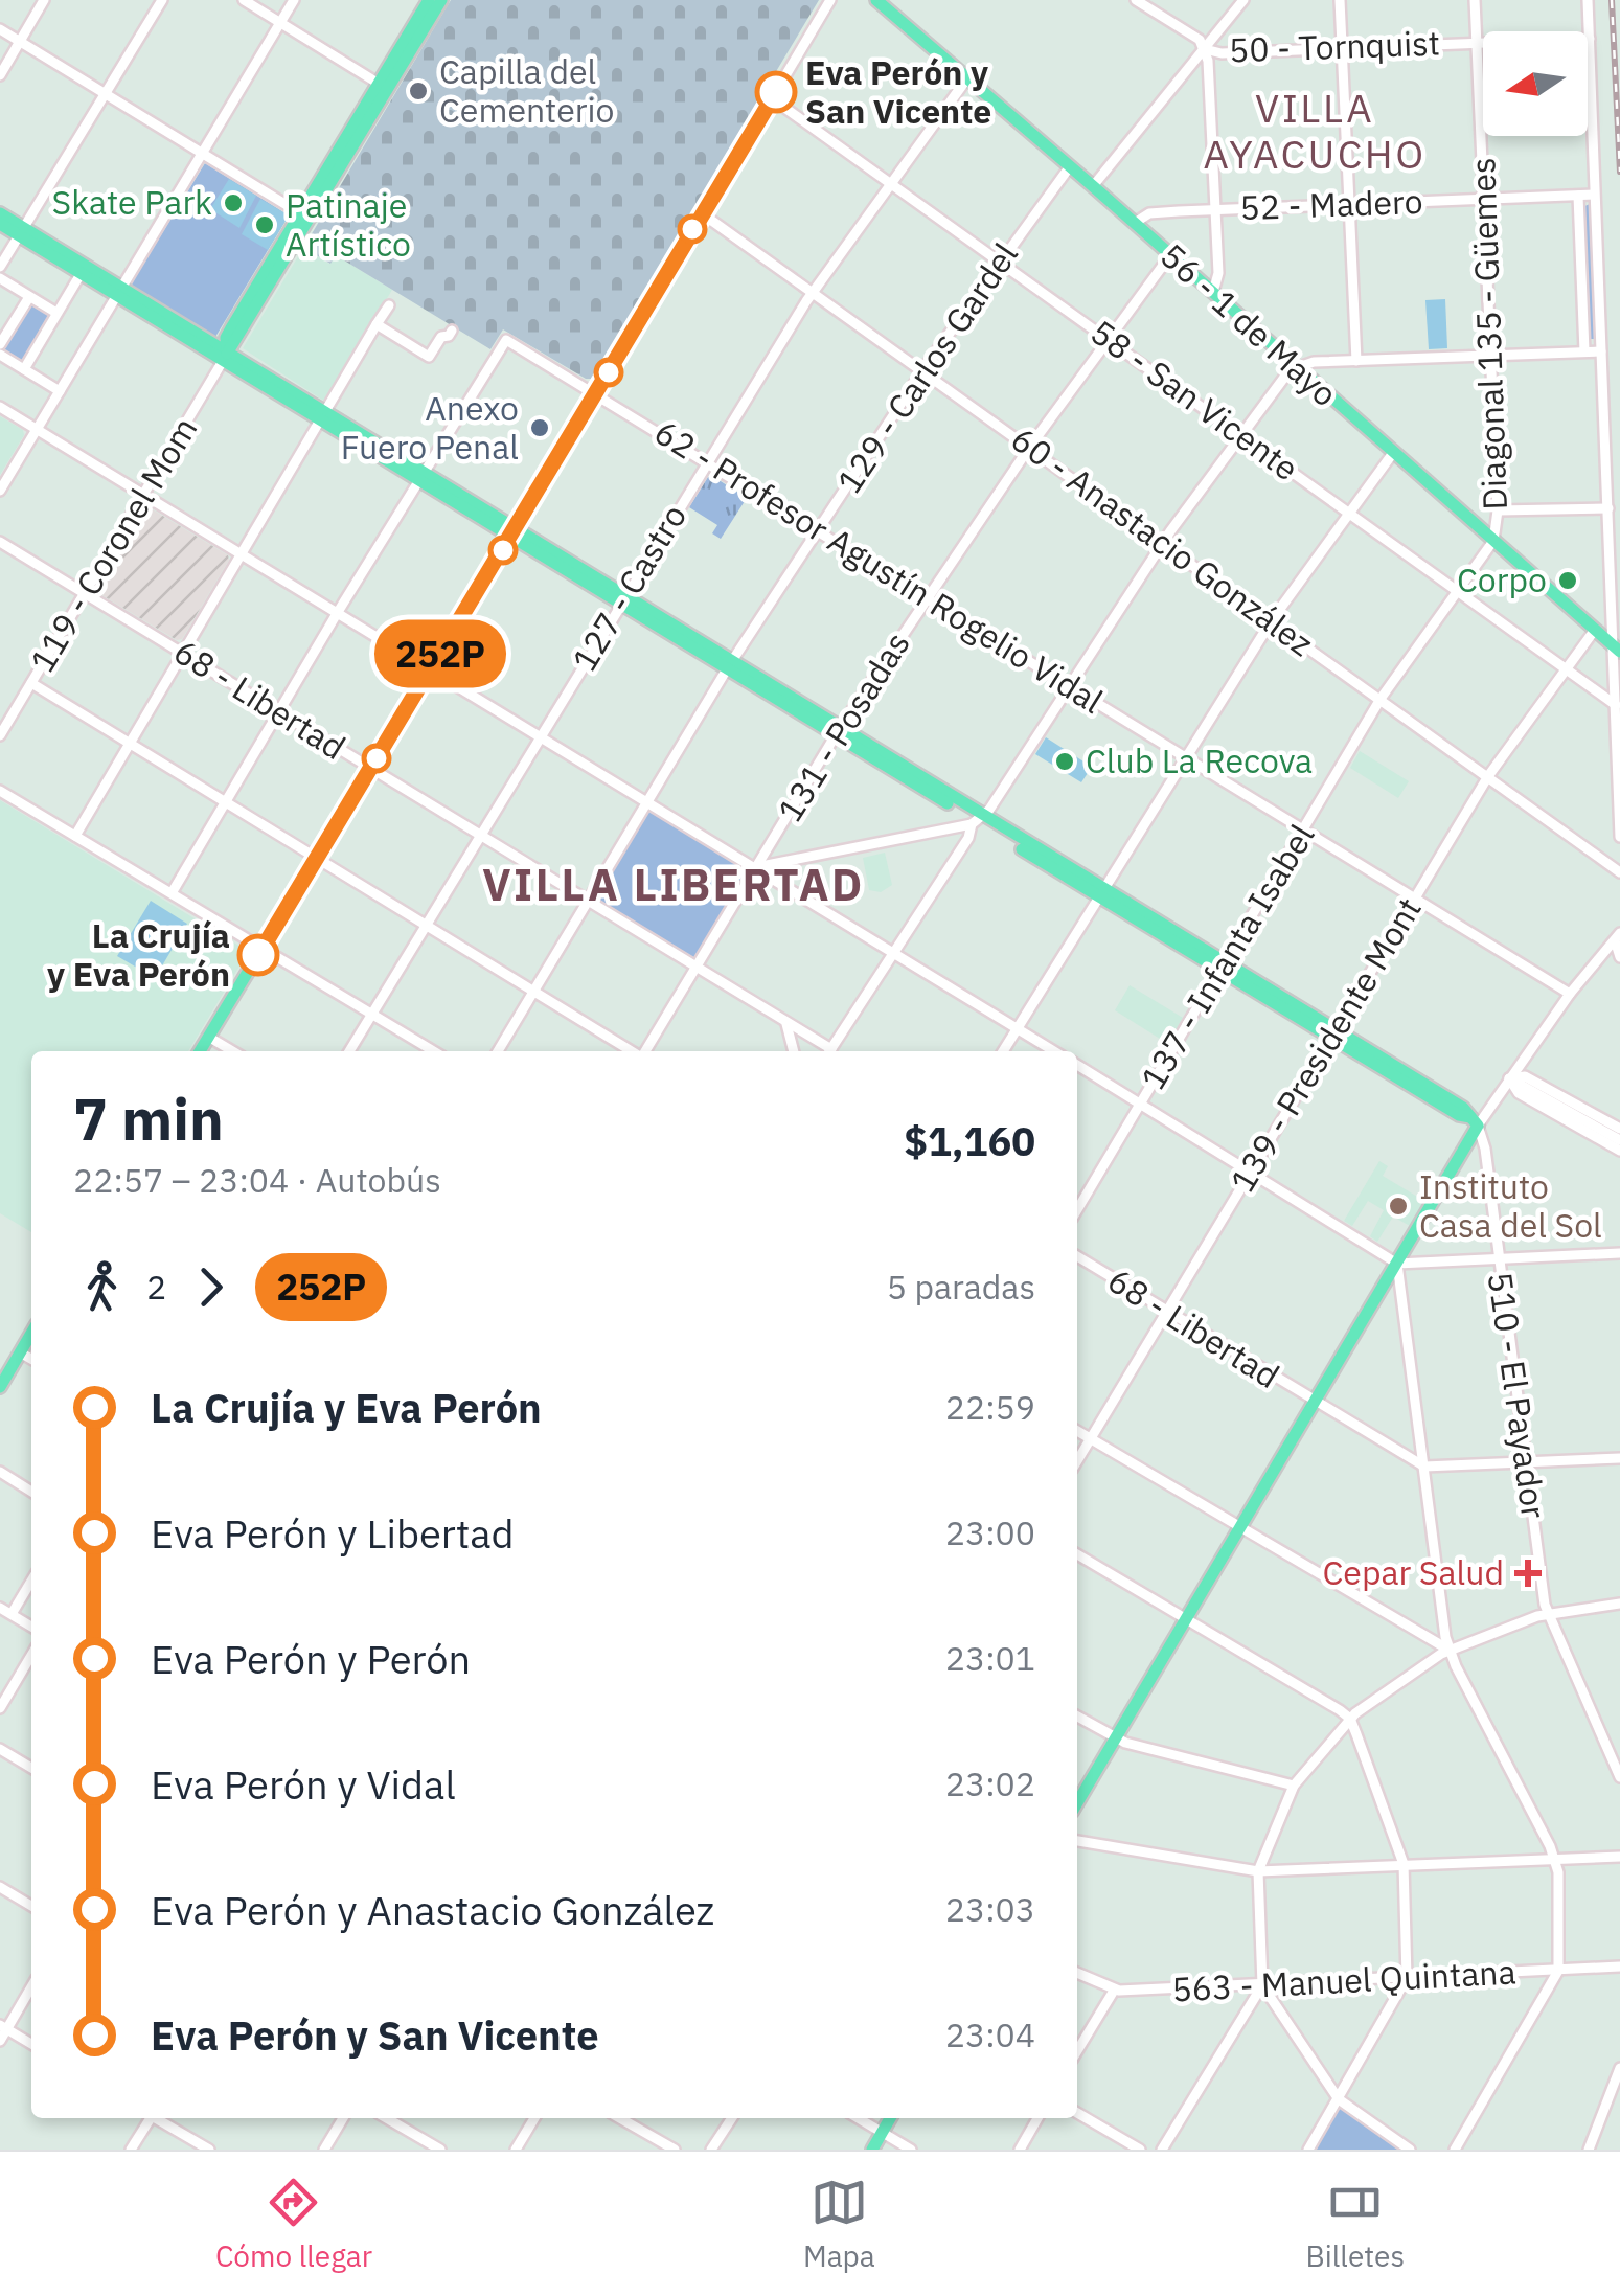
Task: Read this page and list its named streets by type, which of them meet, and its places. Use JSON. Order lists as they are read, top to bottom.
{
  "streets": {
    "main road": ["56 - 1 de Mayo", "119 - Coronel Mom"],
    "street": [
      "50 - Tornquist",
      "52 - Madero",
      "Diagonal 135 - Güemes",
      "129 - Carlos Gardel",
      "58 - San Vicente",
      "60 - Anastacio González",
      "62 - Profesor Agustín Rogelio Vidal",
      "127 - Castro",
      "68 - Libertad",
      "131 - Posadas",
      "137 - Infanta Isabel",
      "139 - Presidente Mont",
      "510 - El Payador",
      "563 - Manuel Quintana"
    ]
  },
  "crossings": [
    ["50 - Tornquist", "Diagonal 135 - Güemes"],
    ["52 - Madero", "56 - 1 de Mayo"],
    ["52 - Madero", "Diagonal 135 - Güemes"],
    ["56 - 1 de Mayo", "Diagonal 135 - Güemes"],
    ["56 - 1 de Mayo", "129 - Carlos Gardel"],
    ["56 - 1 de Mayo", "127 - Castro"],
    ["56 - 1 de Mayo", "131 - Posadas"],
    ["56 - 1 de Mayo", "137 - Infanta Isabel"],
    ["56 - 1 de Mayo", "139 - Presidente Mont"],
    ["Diagonal 135 - Güemes", "137 - Infanta Isabel"],
    ["129 - Carlos Gardel", "58 - San Vicente"],
    ["129 - Carlos Gardel", "60 - Anastacio González"],
    ["129 - Carlos Gardel", "62 - Profesor Agustín Rogelio Vidal"],
    ["129 - Carlos Gardel", "68 - Libertad"],
    ["58 - San Vicente", "127 - Castro"],
    ["58 - San Vicente", "131 - Posadas"],
    ["58 - San Vicente", "137 - Infanta Isabel"],
    ["58 - San Vicente", "139 - Presidente Mont"],
    ["60 - Anastacio González", "127 - Castro"],
    ["60 - Anastacio González", "131 - Posadas"],
    ["60 - Anastacio González", "137 - Infanta Isabel"],
    ["60 - Anastacio González", "139 - Presidente Mont"],
    ["119 - Coronel Mom", "68 - Libertad"],
    ["62 - Profesor Agustín Rogelio Vidal", "127 - Castro"],
    ["62 - Profesor Agustín Rogelio Vidal", "131 - Posadas"],
    ["62 - Profesor Agustín Rogelio Vidal", "137 - Infanta Isabel"],
    ["62 - Profesor Agustín Rogelio Vidal", "139 - Presidente Mont"],
    ["127 - Castro", "68 - Libertad"],
    ["68 - Libertad", "131 - Posadas"],
    ["68 - Libertad", "139 - Presidente Mont"]
  ],
  "districts": ["VILLA AYACUCHO", "VILLA LIBERTAD"],
  "places": {
    "other": [
      "Capilla del Cementerio",
      "Eva Perón y San Vicente",
      "Skate Park",
      "Patinaje Artístico",
      "Anexo Fuero Penal",
      "Corpo",
      "Club La Recova",
      "La Crujía y Eva Perón",
      "Instituto Casa del Sol"
    ],
    "health": ["Cepar Salud"]
  },
  "lines": ["bus line 252P"],
  "north": "left",
  "page": {
    "on_map": "252P",
    "heading": ["7 min", "22:57 – 23:04 · Autobús", "$1,160"],
    "legs": ["2", "252P", "5 paradas"],
    "list": [
      {
        "name": "La Crujía y Eva Perón",
        "value": "22:59"
      },
      {
        "name": "Eva Perón y Libertad",
        "value": "23:00"
      },
      {
        "name": "Eva Perón y Perón",
        "value": "23:01"
      },
      {
        "name": "Eva Perón y Vidal",
        "value": "23:02"
      },
      {
        "name": "Eva Perón y Anastacio González",
        "value": "23:03"
      },
      {
        "name": "Eva Perón y San Vicente",
        "value": "23:04"
      }
    ],
    "tabs": ["Cómo llegar", "Mapa", "Billetes"]
  }
}
